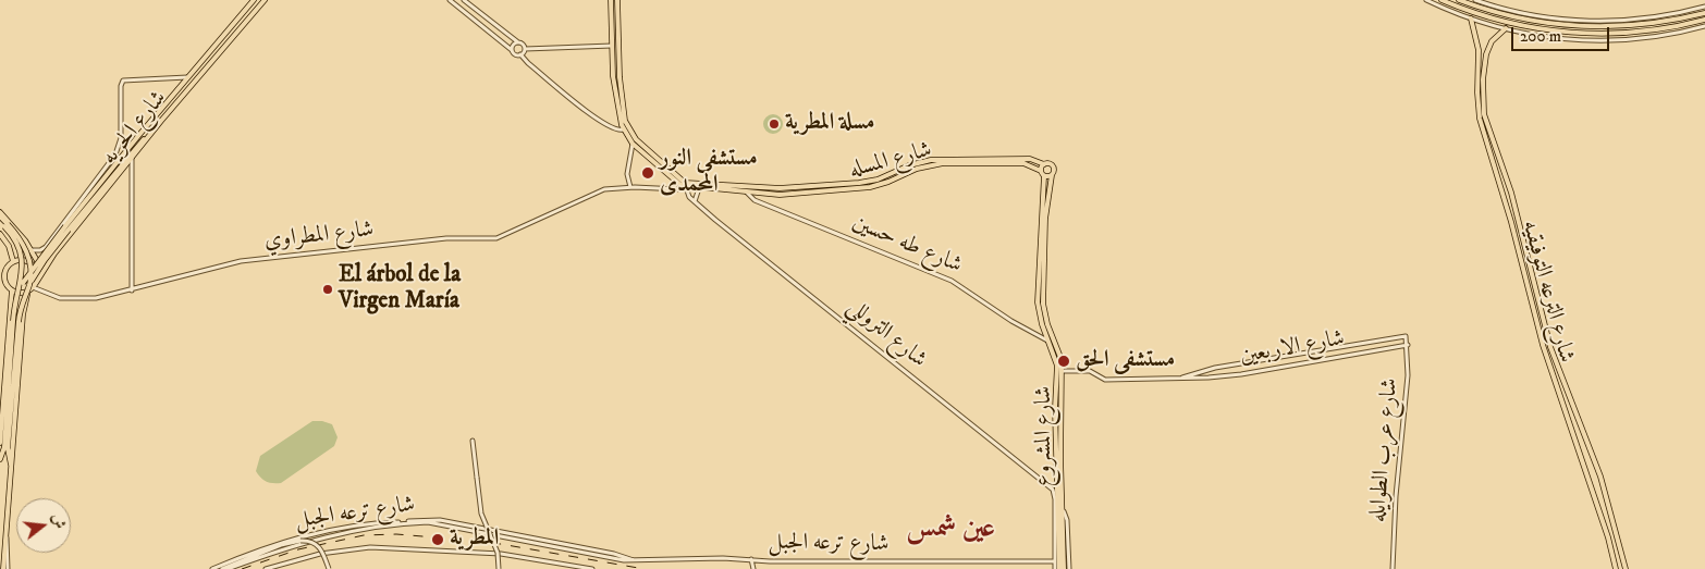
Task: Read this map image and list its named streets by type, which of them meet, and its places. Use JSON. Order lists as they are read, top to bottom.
{
  "streets": {
    "main road": [
      "شارع الحريه",
      "شارع المسله",
      "شارع الترعه التوفيقيه",
      "شارع المشروع"
    ],
    "street": [
      "شارع المطراوي",
      "شارع طه حسين",
      "شارع التروللي",
      "شارع الاربعين",
      "شارع عرب الطوايله",
      "شارع ترعه الجبل"
    ]
  },
  "crossings": [
    ["شارع الحريه", "شارع المطراوي"],
    ["شارع المسله", "شارع طه حسين"],
    ["شارع المسله", "شارع التروللي"],
    ["شارع المسله", "شارع المشروع"],
    ["شارع طه حسين", "شارع المشروع"],
    ["شارع التروللي", "شارع المشروع"],
    ["شارع الاربعين", "شارع المشروع"],
    ["شارع الاربعين", "شارع عرب الطوايله"],
    ["شارع المشروع", "شارع ترعه الجبل"]
  ],
  "districts": ["عين شمس"],
  "places": [
    "مسلة المطرية",
    "مستشفى النور المحمدى",
    "El árbol de la Virgen María",
    "مستشفى الحق",
    "المطرية"
  ],
  "scale_bar": "200 m",
  "north": "right"
}
